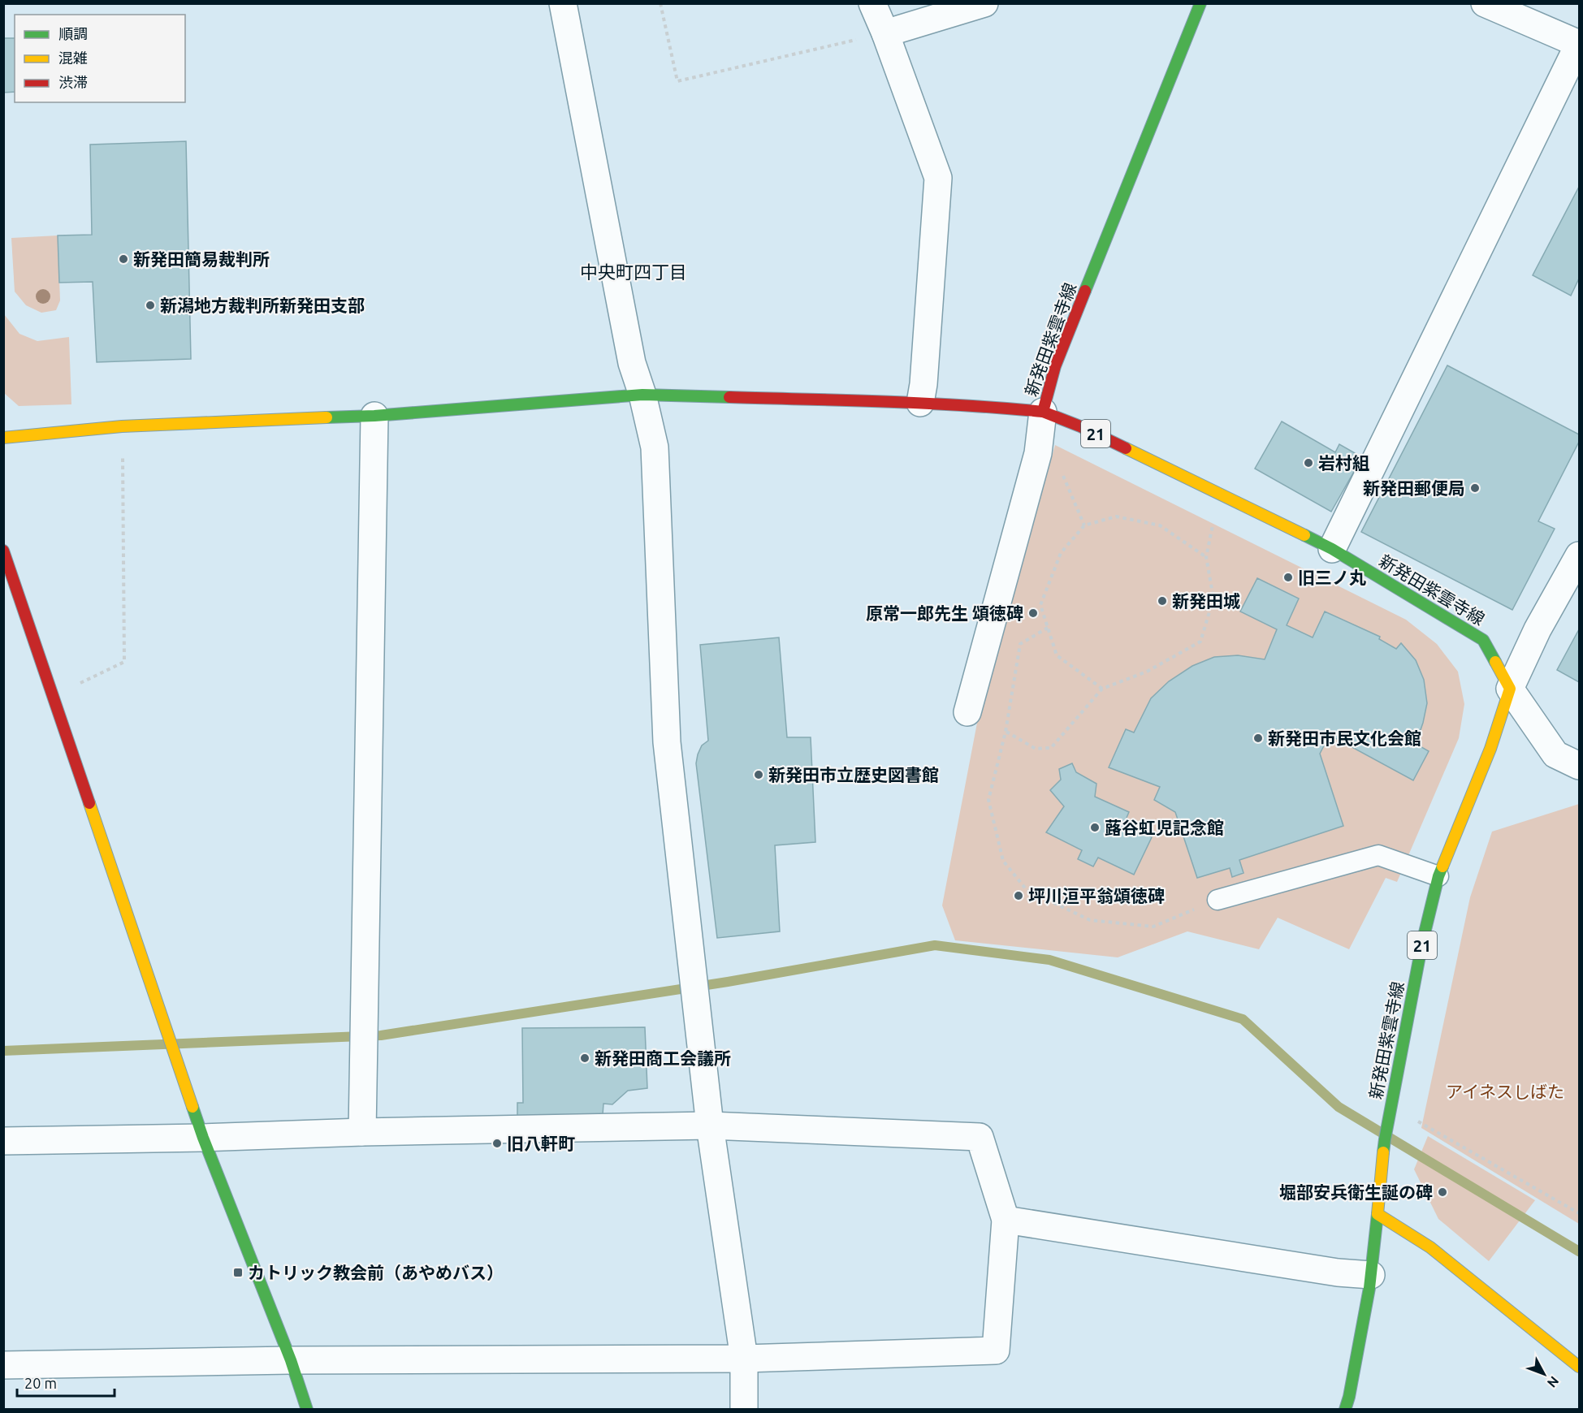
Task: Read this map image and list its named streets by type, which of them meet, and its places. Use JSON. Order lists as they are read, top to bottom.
{
  "streets": {
    "street": ["新発田紫雲寺線", "21"]
  },
  "districts": ["中央町四丁目"],
  "parks": ["アイネスしばた"],
  "places": {
    "other": [
      "新発田簡易裁判所",
      "新潟地方裁判所新発田支部",
      "岩村組",
      "新発田郵便局",
      "旧三ノ丸",
      "新発田城",
      "原常一郎先生 頌徳碑",
      "新発田市民文化会館",
      "新発田市立歴史図書館",
      "蕗谷虹児記念館",
      "坪川洹平翁頌徳碑",
      "新発田商工会議所",
      "旧八軒町",
      "堀部安兵衛生誕の碑"
    ],
    "transit": ["カトリック教会前（あやめバス）"]
  },
  "legend": ["順調", "混雑", "渋滞"],
  "scale_bar": "20 m",
  "north": "bottom right"
}
